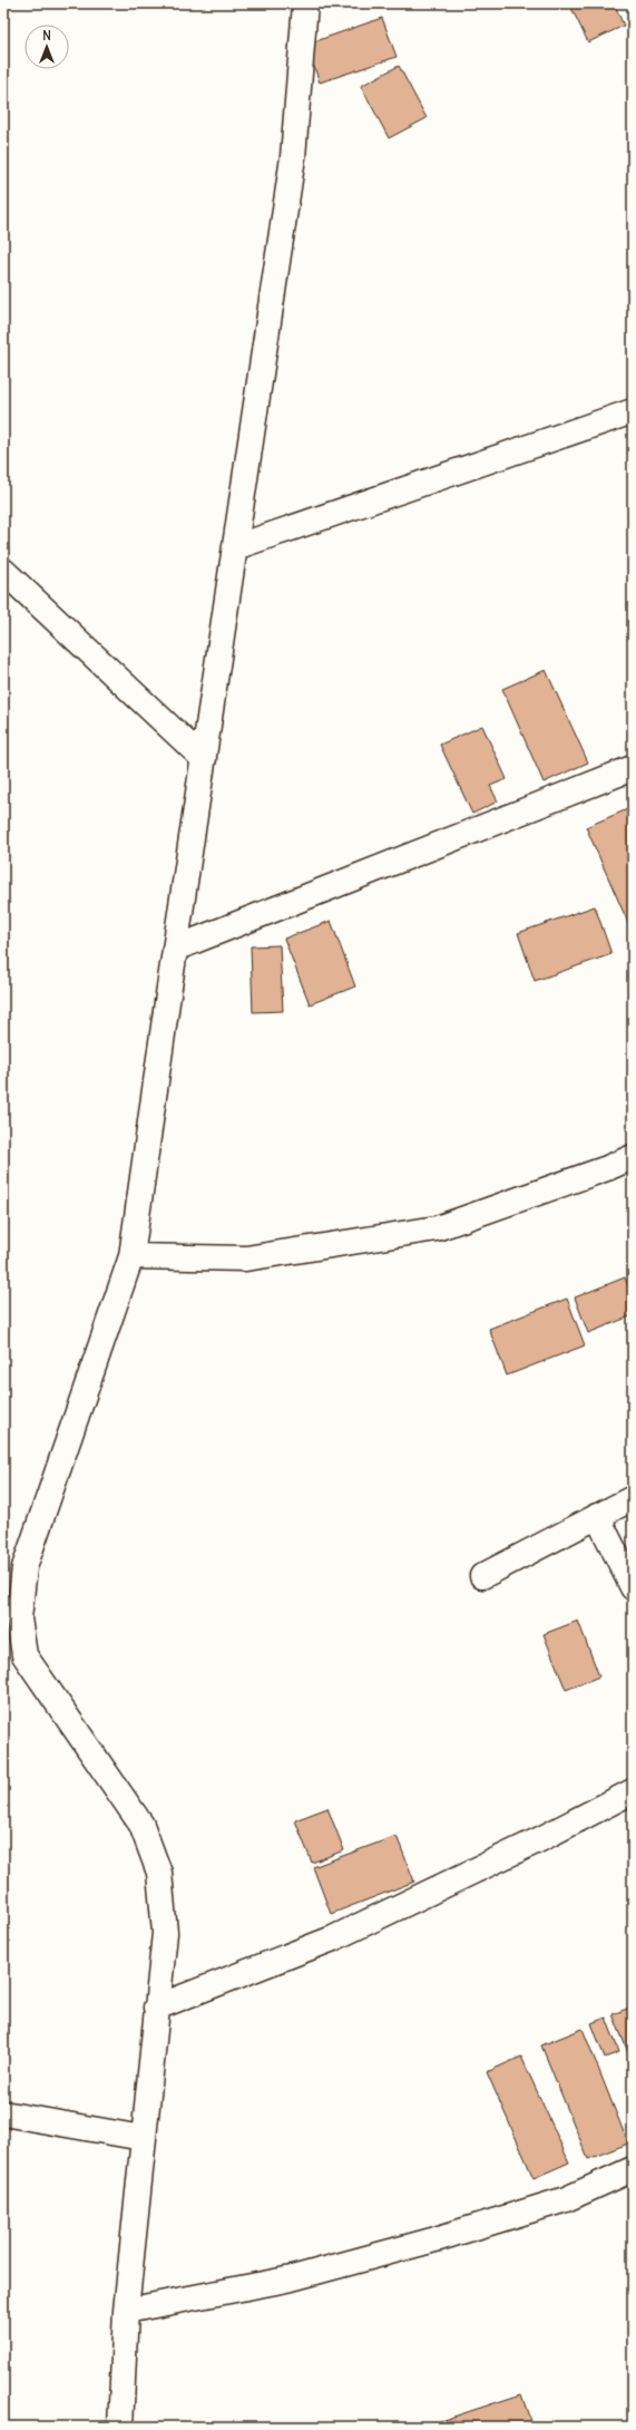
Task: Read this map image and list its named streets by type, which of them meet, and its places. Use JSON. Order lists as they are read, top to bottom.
{
  "north": "top"
}
